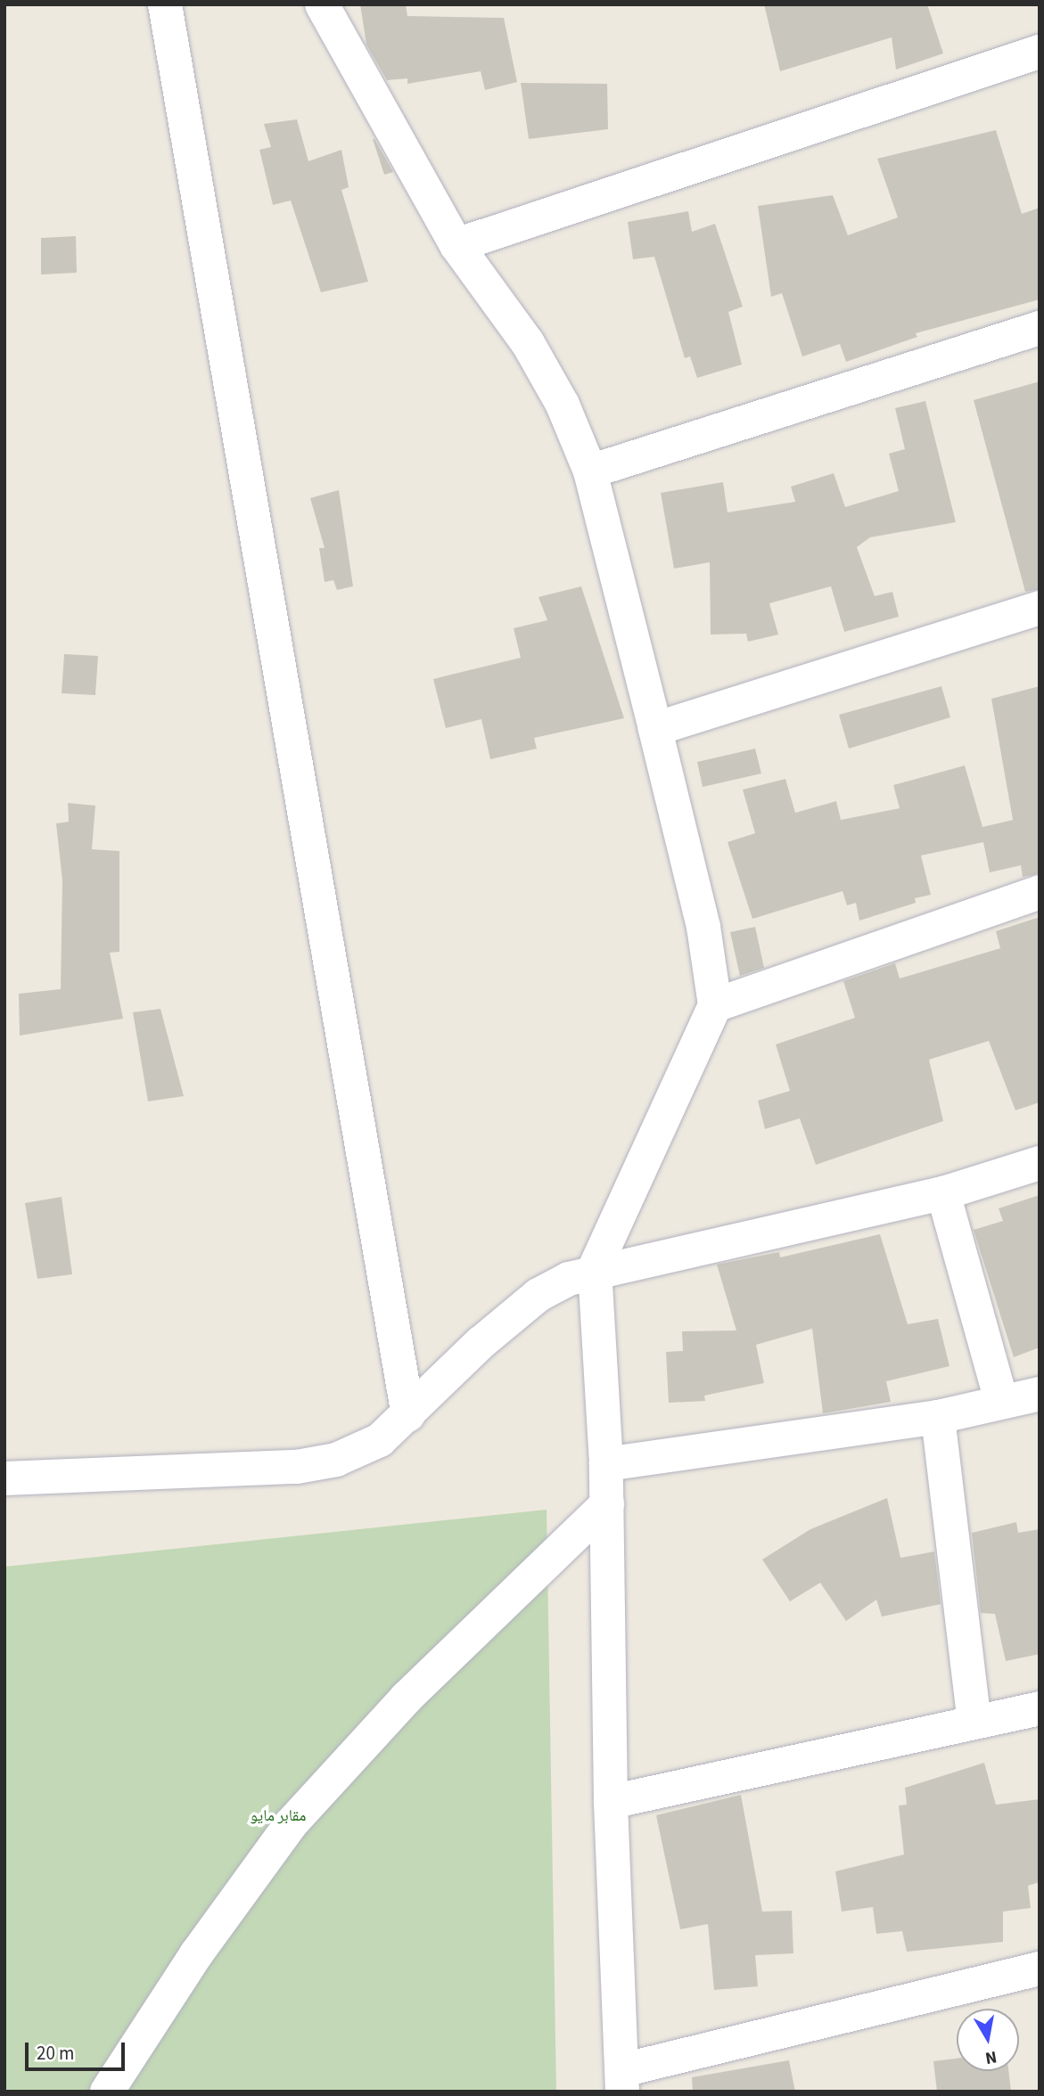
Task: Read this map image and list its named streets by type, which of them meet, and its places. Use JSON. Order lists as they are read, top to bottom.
{
  "parks": ["مقابر مايو"],
  "scale_bar": "20 m",
  "north": "bottom"
}
